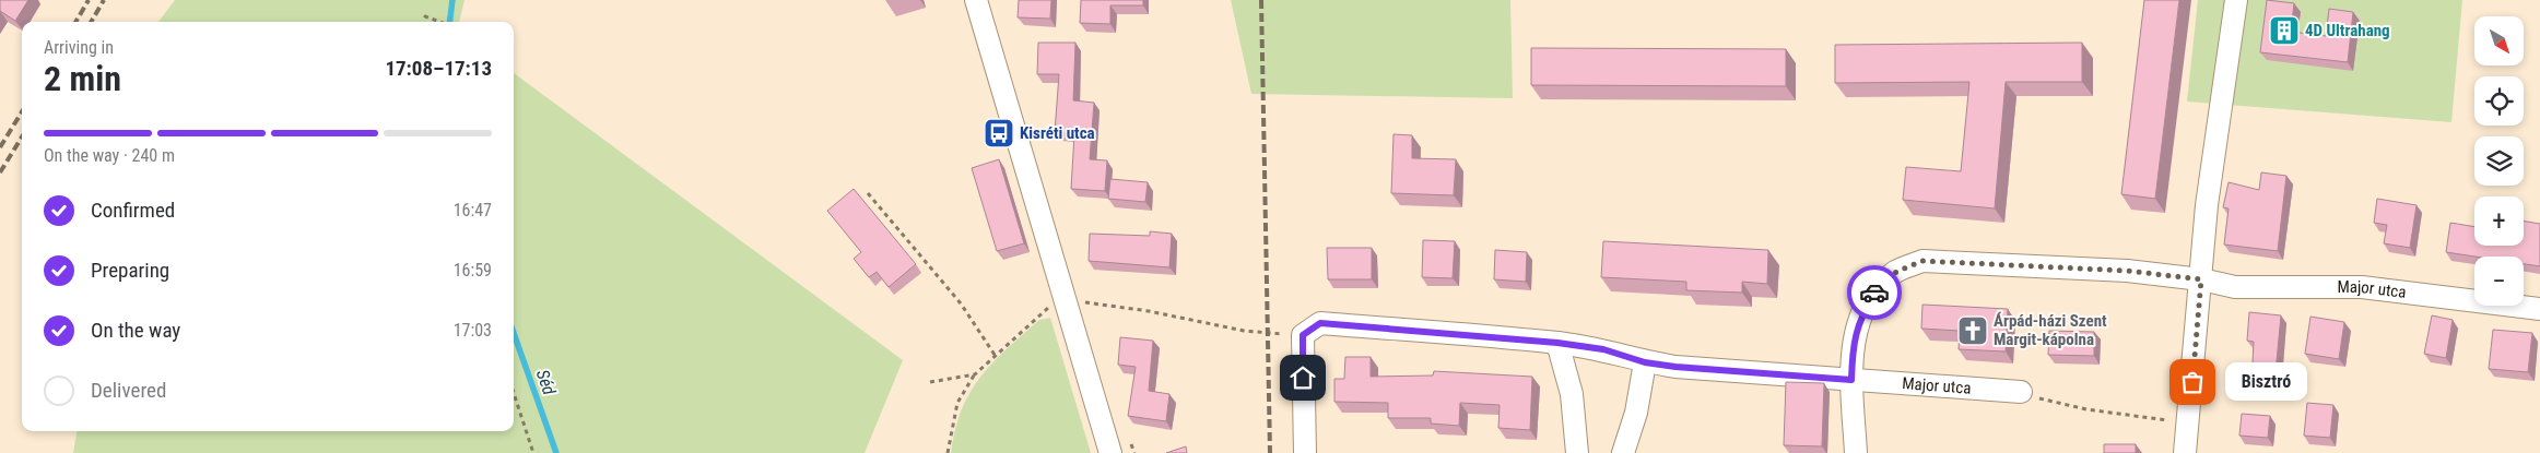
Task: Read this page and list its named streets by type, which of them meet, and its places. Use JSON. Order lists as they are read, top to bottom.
{
  "streets": {
    "street": ["Major utca"]
  },
  "water": ["Séd"],
  "places": {
    "building": ["4D Ultrahang"],
    "bus stop": ["Kisréti utca"],
    "church": ["Árpád-házi Szent Margit-kápolna"],
    "other": ["Bisztró"]
  },
  "north": "bottom right",
  "page": {
    "map_buttons": ["+", "−"],
    "heading": ["2 min", "Arriving in", "17:08–17:13"],
    "bar": "On the way · 240 m",
    "list": [
      ["Confirmed", "16:47"],
      ["Preparing", "16:59"],
      ["On the way", "17:03"],
      "Delivered"
    ],
    "bubble": "Bisztró"
  }
}
